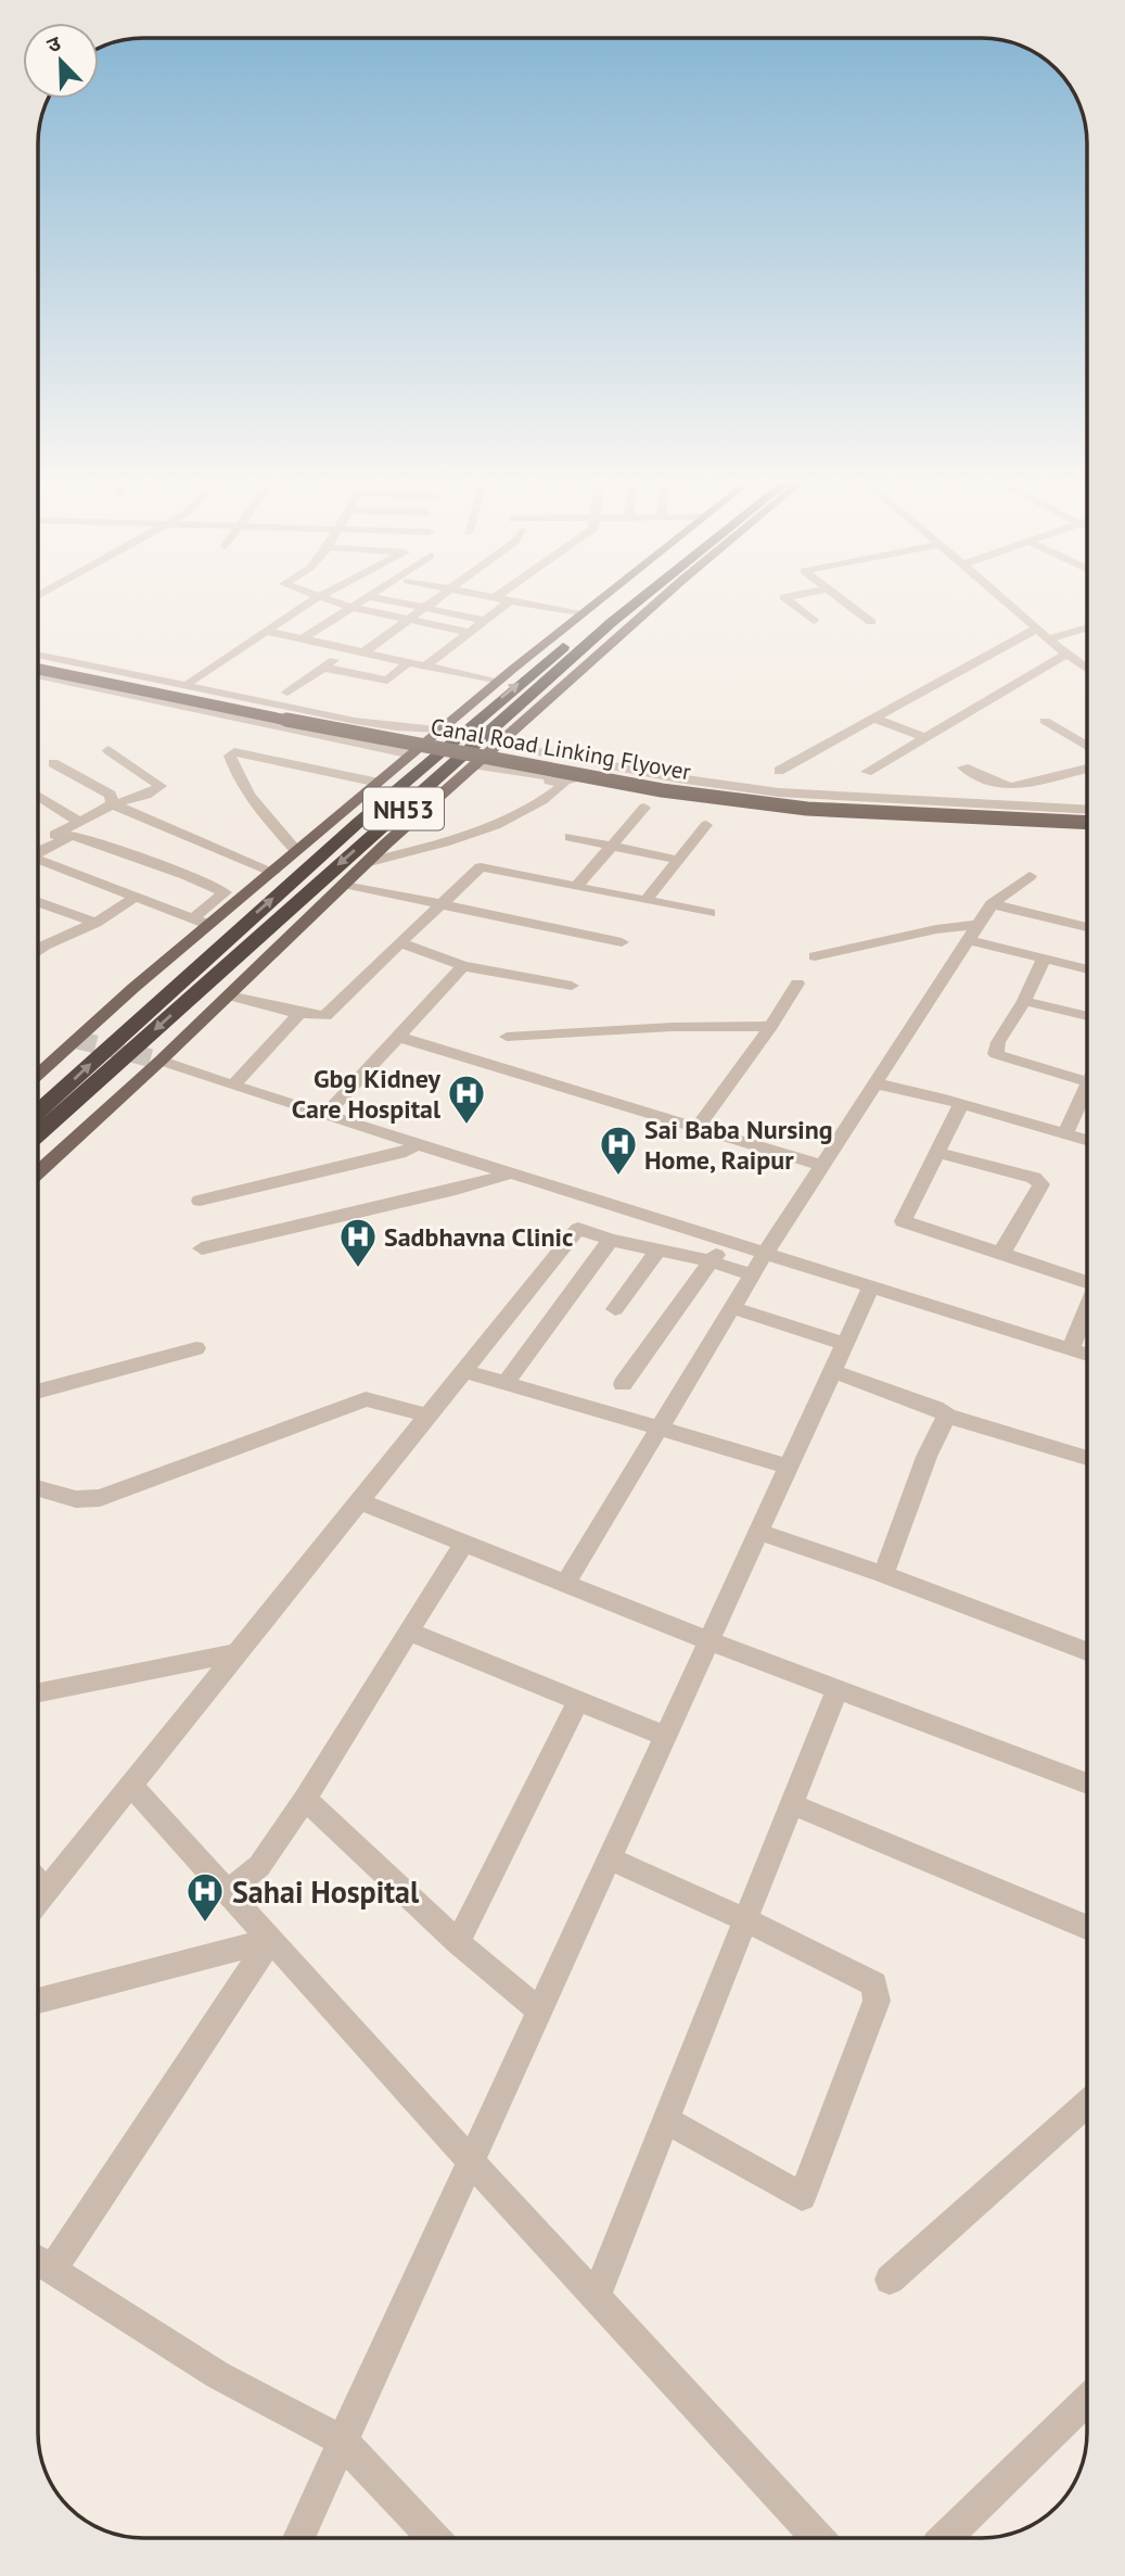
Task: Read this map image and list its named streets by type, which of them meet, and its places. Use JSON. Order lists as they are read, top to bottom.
{
  "streets": {
    "highway": ["NH53"],
    "main road": ["Canal Road Linking Flyover"]
  },
  "places": {
    "hospital": [
      "Gbg Kidney Care Hospital",
      "Sai Baba Nursing Home, Raipur",
      "Sadbhavna Clinic",
      "Sahai Hospital"
    ]
  },
  "north": "top left"
}
